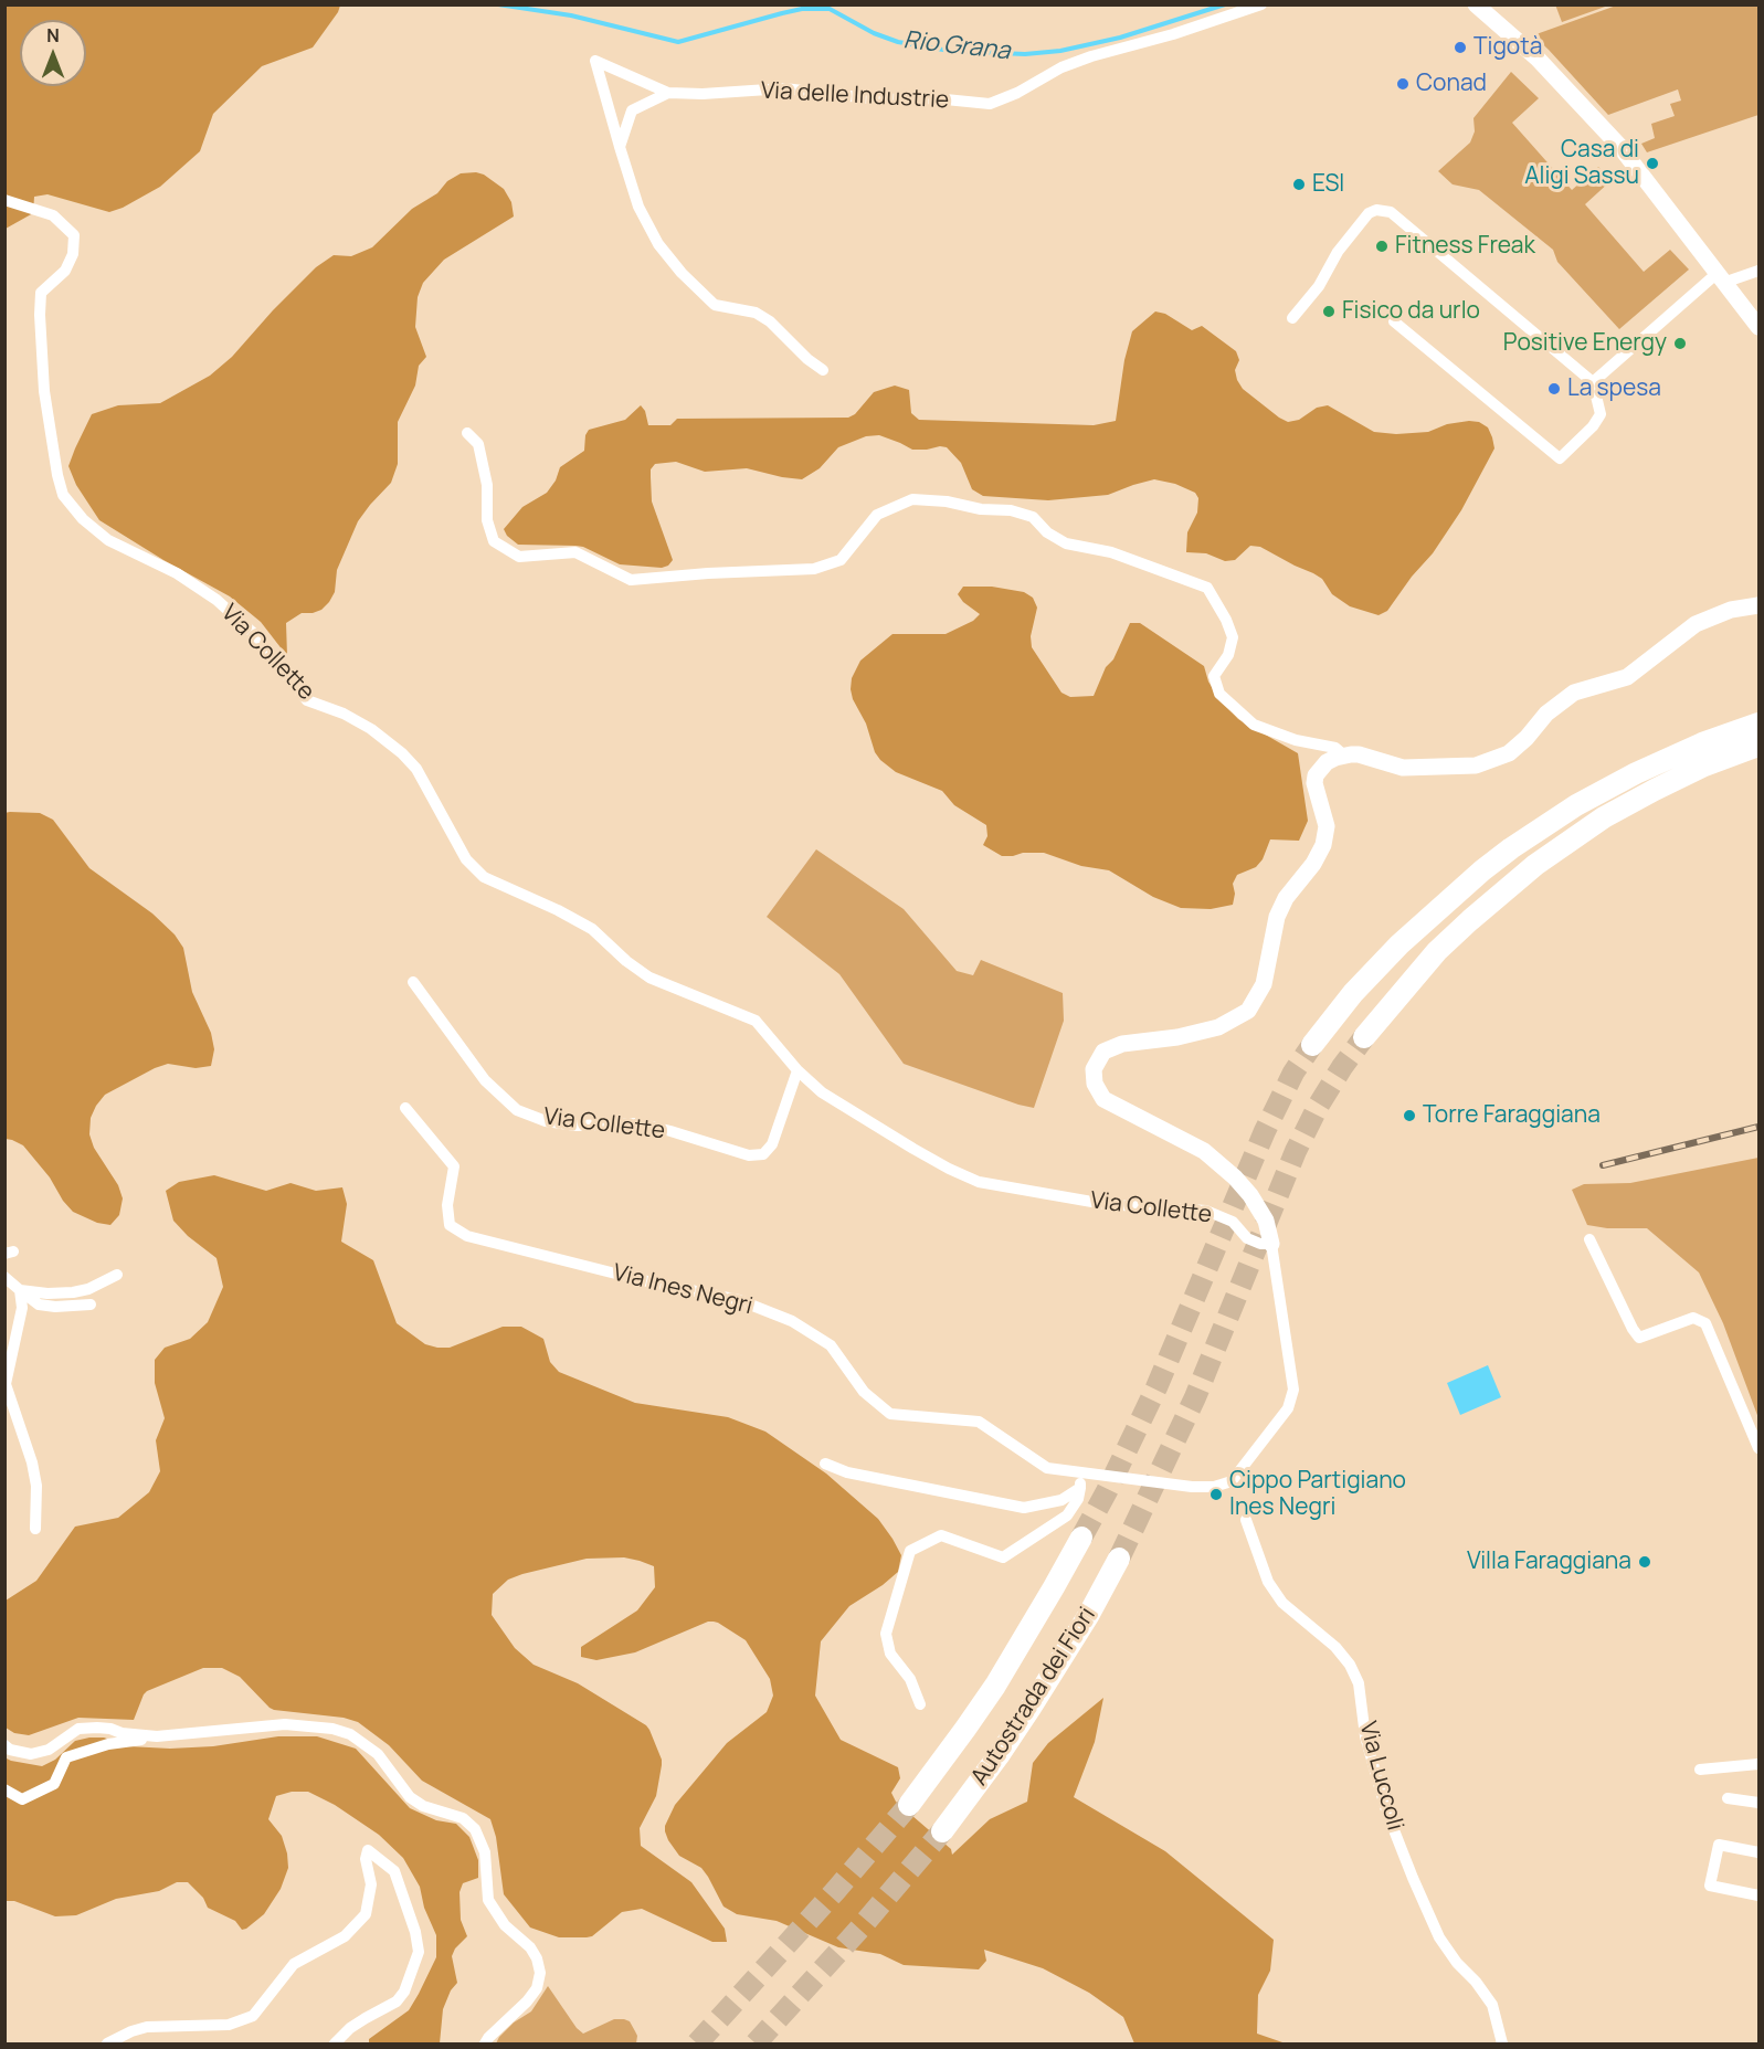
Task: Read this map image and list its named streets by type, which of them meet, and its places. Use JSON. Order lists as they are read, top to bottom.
{
  "streets": {
    "highway": ["Autostrada dei Fiori"],
    "street": [
      "Via delle Industrie",
      "Via Collette",
      "Via Ines Negri",
      "Via Luccoli"
    ]
  },
  "crossings": [
    ["Via Collette", "Via Ines Negri"]
  ],
  "water": ["Rio Grana"],
  "places": [
    "Tigotà",
    "Conad",
    "Casa di Aligi Sassu",
    "ESI",
    "Fitness Freak",
    "Fisico da urlo",
    "Positive Energy",
    "La spesa",
    "Torre Faraggiana",
    "Cippo Partigiano Ines Negri",
    "Villa Faraggiana"
  ],
  "north": "top"
}
